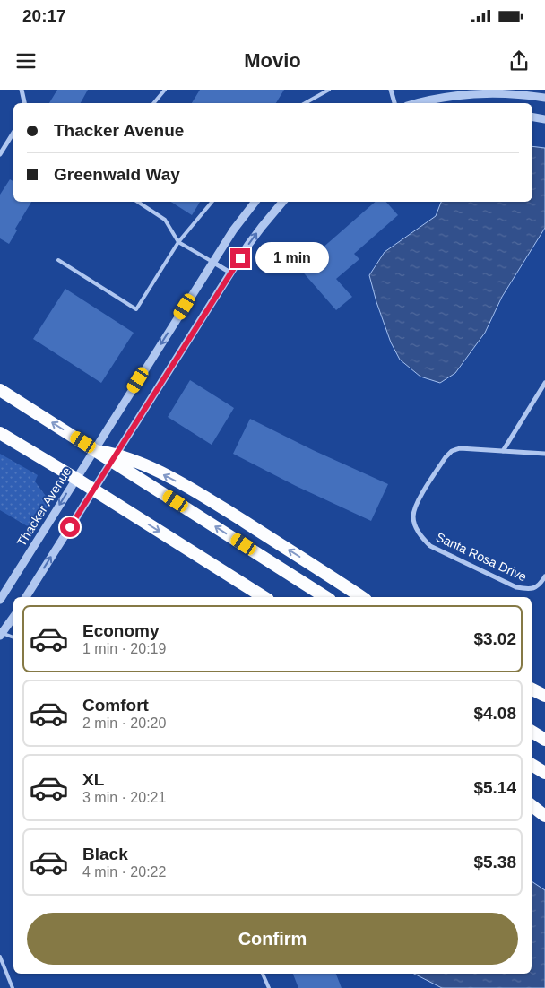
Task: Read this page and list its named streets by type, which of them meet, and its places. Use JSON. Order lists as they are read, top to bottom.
{
  "streets": {
    "street": ["Thacker Avenue", "Santa Rosa Drive"]
  },
  "page": {
    "status": "20:17",
    "header": "Movio",
    "banner": ["Thacker Avenue", "Greenwald Way"],
    "bubble": "1 min",
    "list": [
      {
        "name": "Economy",
        "note": "1 min · 20:19",
        "value": "$3.02"
      },
      {
        "name": "Comfort",
        "note": "2 min · 20:20",
        "value": "$4.08"
      },
      {
        "name": "XL",
        "note": "3 min · 20:21",
        "value": "$5.14"
      },
      {
        "name": "Black",
        "note": "4 min · 20:22",
        "value": "$5.38"
      }
    ],
    "buttons": "Confirm"
  }
}
